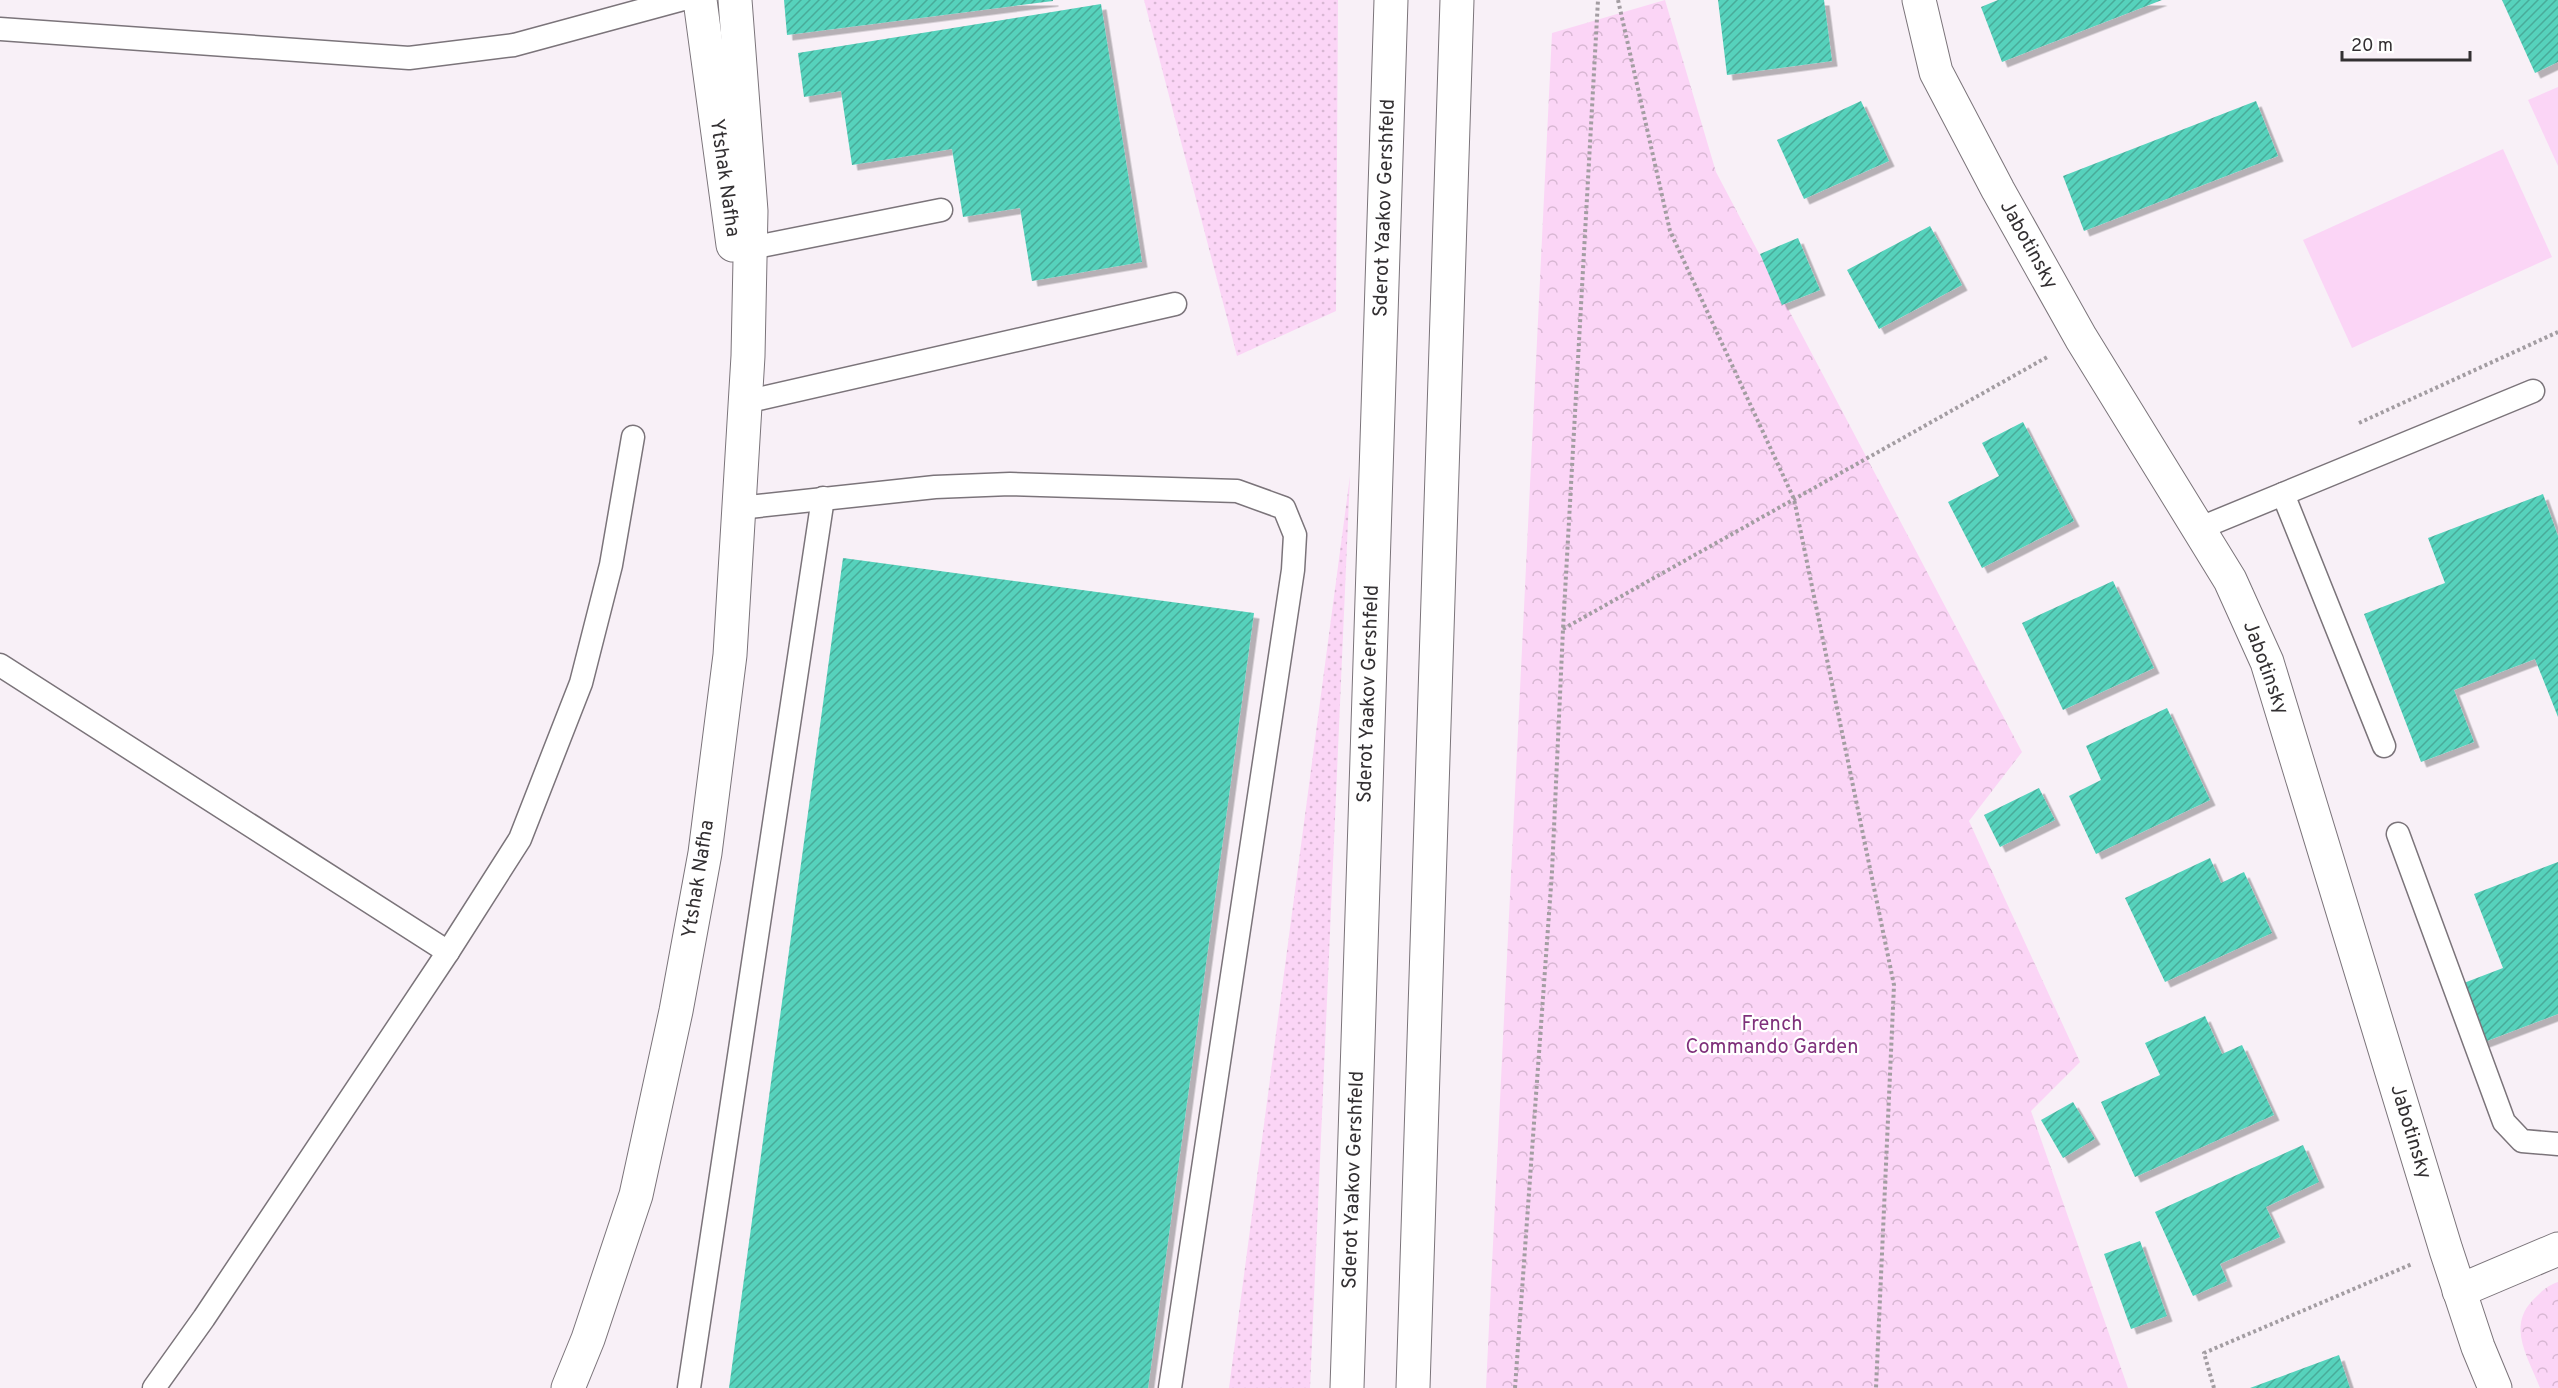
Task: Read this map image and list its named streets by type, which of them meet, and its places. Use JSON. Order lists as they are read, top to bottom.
{
  "streets": {
    "street": ["Ytshak Nafha", "Sderot Yaakov Gershfeld", "Jabotinsky"]
  },
  "parks": ["French Commando Garden"],
  "scale_bar": "20 m"
}
